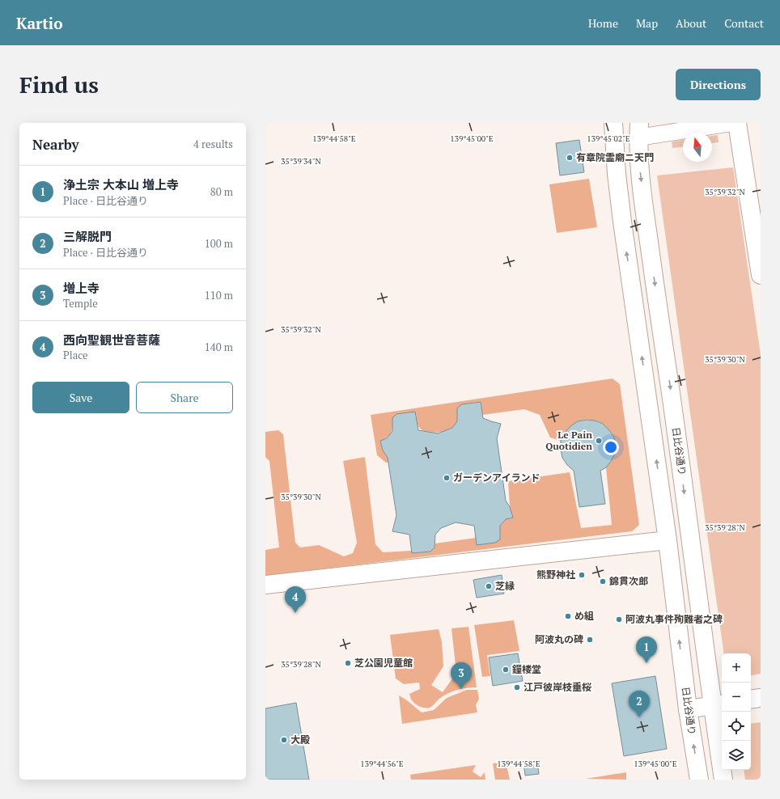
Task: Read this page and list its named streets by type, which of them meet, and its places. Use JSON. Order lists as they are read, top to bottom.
{
  "streets": {
    "main road": ["日比谷通り"]
  },
  "places": [
    "有章院霊廟ニ天門",
    "Le Pain Quotidien",
    "ガーデンアイランド",
    "熊野神社",
    "錦貫次郎",
    "芝縁",
    "め組",
    "阿波丸事件殉難者之碑",
    "阿波丸の碑",
    "芝公園児童館",
    "鐘楼堂",
    "江戸彼岸枝垂桜",
    "大殿"
  ],
  "north": "top",
  "page": {
    "header": "Kartio",
    "nav": [
      "Home",
      "Map",
      "About",
      "Contact"
    ],
    "buttons": [
      "Directions",
      ["Save", "Share"]
    ],
    "title": "Find us",
    "heading": ["Nearby", "4 results"],
    "list": [
      {
        "mark": "1",
        "name": "浄土宗 大本山 増上寺",
        "note": "Place · 日比谷通り",
        "value": "80 m"
      },
      {
        "mark": "2",
        "name": "三解脱門",
        "note": "Place · 日比谷通り",
        "value": "100 m"
      },
      {
        "mark": "3",
        "name": "増上寺",
        "note": "Temple",
        "value": "110 m"
      },
      {
        "mark": "4",
        "name": "西向聖観世音菩薩",
        "note": "Place",
        "value": "140 m"
      }
    ],
    "pins": [
      "4",
      "1",
      "3",
      "2"
    ],
    "map_buttons": ["+", "−"]
  },
  "coordinates": [
    "139°44'58\"E",
    "139°45'00\"E",
    "139°45'02\"E",
    "35°39'34\"N",
    "35°39'32\"N",
    "35°39'30\"N",
    "35°39'28\"N",
    "139°44'56\"E"
  ]
}
